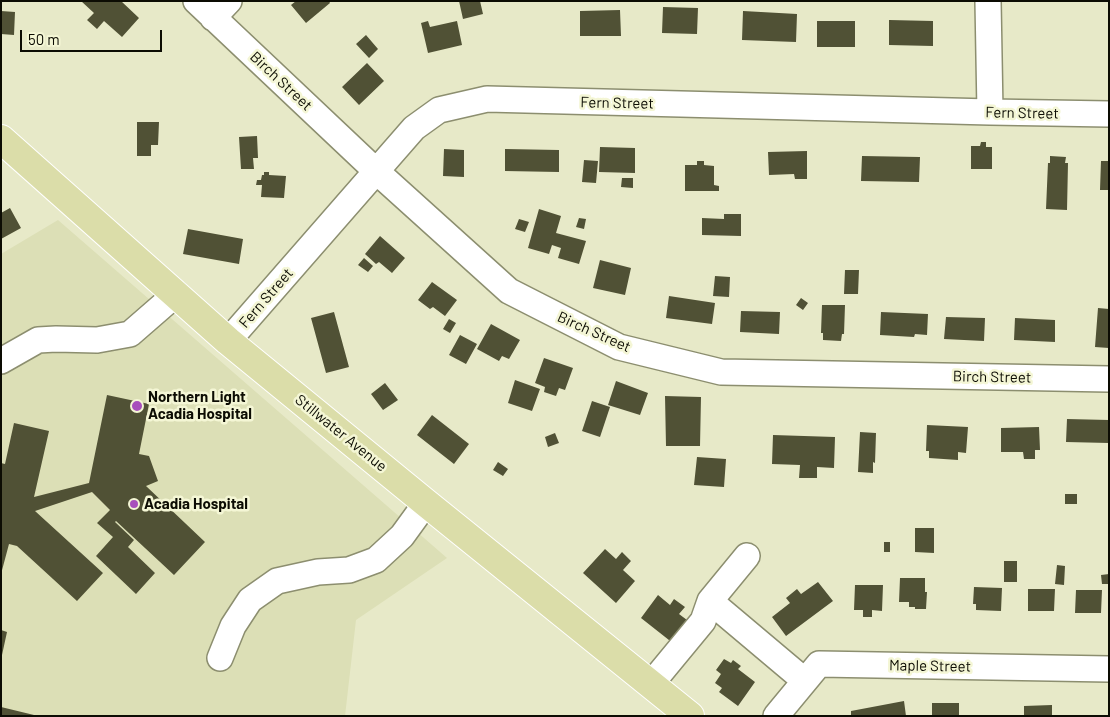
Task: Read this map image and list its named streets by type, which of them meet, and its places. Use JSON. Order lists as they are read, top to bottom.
{
  "streets": {
    "main road": ["Stillwater Avenue"],
    "street": ["Birch Street", "Fern Street", "Maple Street"]
  },
  "crossings": [
    ["Birch Street", "Fern Street"],
    ["Fern Street", "Stillwater Avenue"]
  ],
  "places": ["Northern Light Acadia Hospital", "Acadia Hospital"],
  "scale_bar": "50 m"
}
